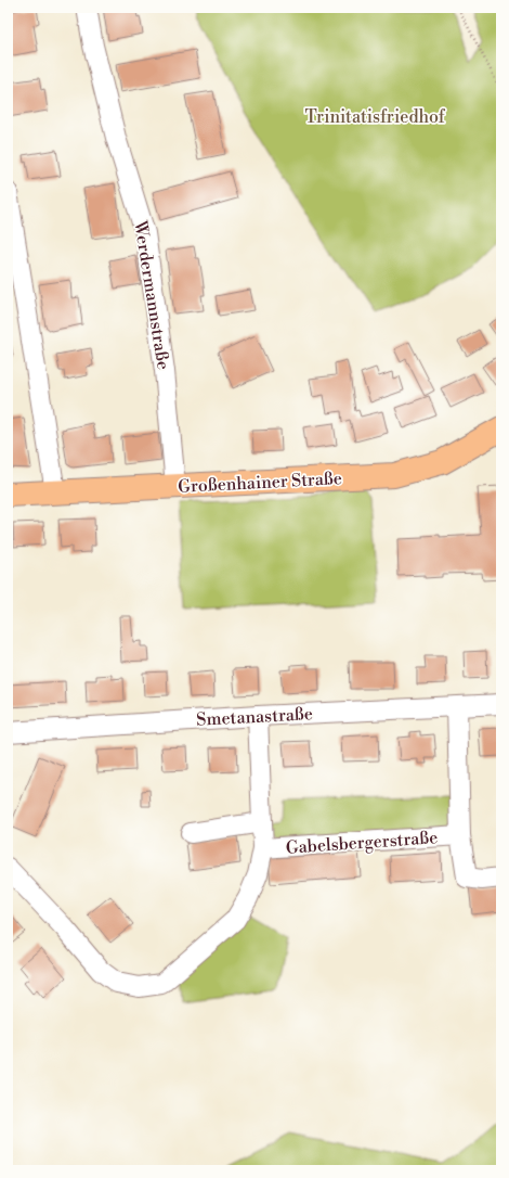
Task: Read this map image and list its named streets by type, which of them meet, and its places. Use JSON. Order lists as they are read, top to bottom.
{
  "streets": {
    "main road": ["Großenhainer Straße"],
    "street": ["Werdermannstraße", "Smetanastraße", "Gabelsbergerstraße"]
  },
  "crossings": [
    ["Werdermannstraße", "Großenhainer Straße"],
    ["Smetanastraße", "Gabelsbergerstraße"]
  ],
  "parks": ["Trinitatisfriedhof"]
}
